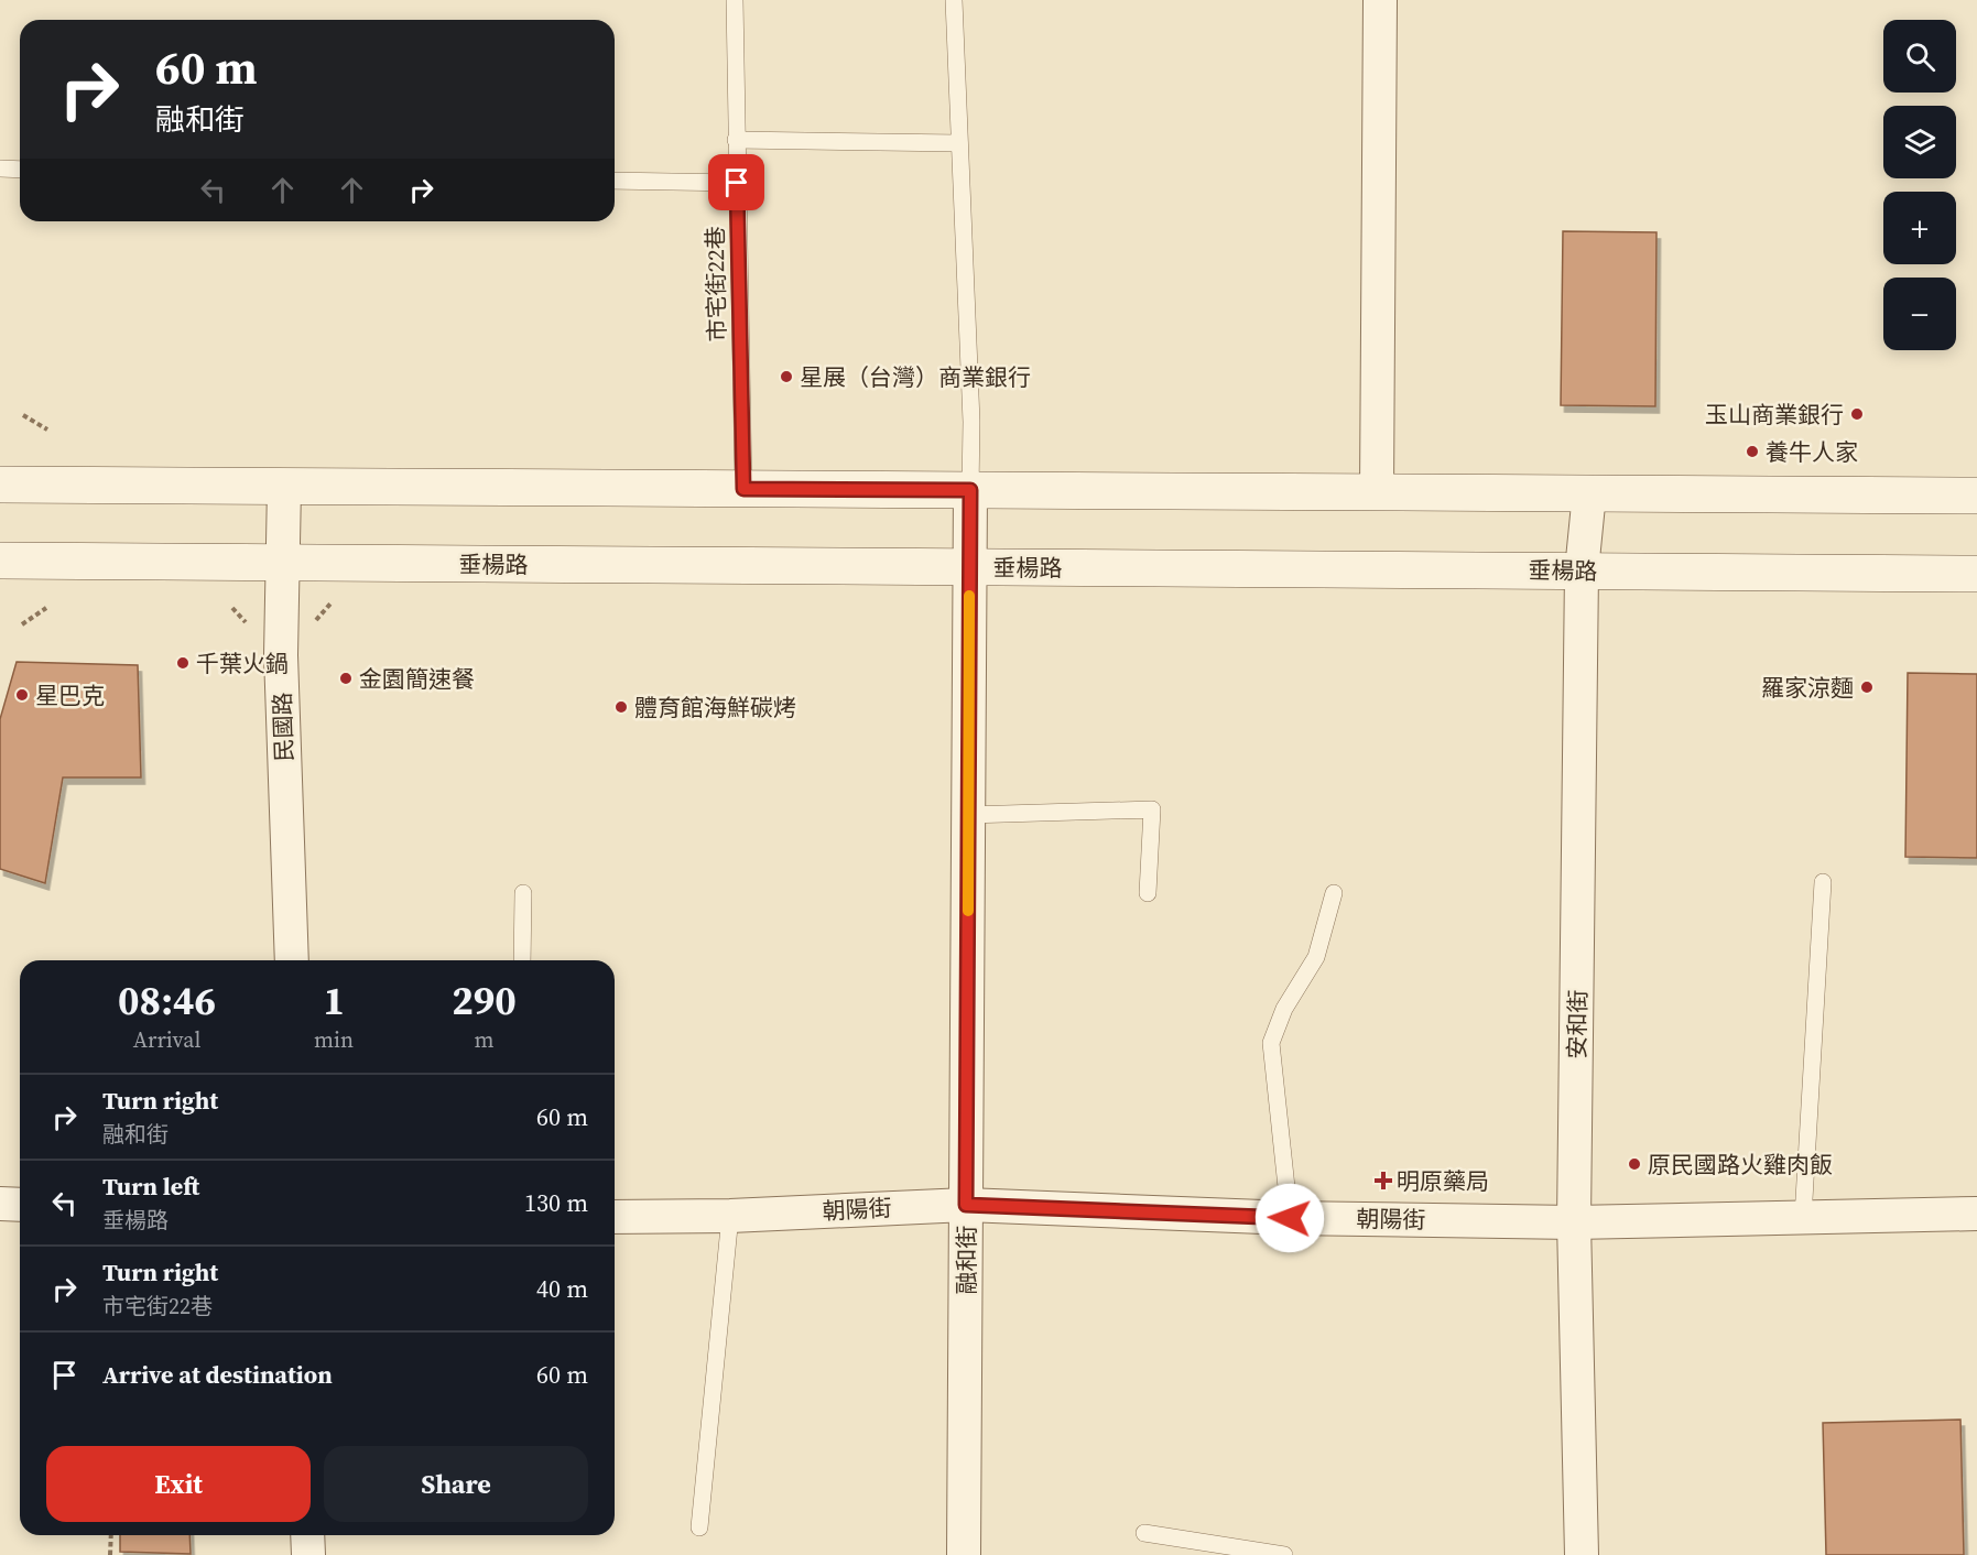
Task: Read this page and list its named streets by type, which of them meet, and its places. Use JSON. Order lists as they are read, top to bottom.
{
  "streets": {
    "street": [
      "垂楊路",
      "民國路",
      "安和街",
      "朝陽街",
      "融和街"
    ],
    "lane": ["市宅街22巷"]
  },
  "crossings": [
    ["垂楊路", "民國路"],
    ["垂楊路", "安和街"],
    ["垂楊路", "融和街"],
    ["安和街", "朝陽街"],
    ["朝陽街", "融和街"]
  ],
  "places": {
    "other": [
      "星展（台灣）商業銀行",
      "玉山商業銀行",
      "養牛人家",
      "千葉火鍋",
      "金園簡速餐",
      "羅家涼麵",
      "星巴克",
      "體育館海鮮碳烤",
      "原民國路火雞肉飯"
    ],
    "health": ["明原藥局"]
  },
  "page": {
    "map_buttons": ["+", "−"],
    "turn": ["60 m", "融和街"],
    "eta": [
      "08:46",
      "Arrival",
      "1",
      "min",
      "290",
      "m"
    ],
    "list": [
      {
        "name": "Turn right",
        "note": "融和街",
        "value": "60 m"
      },
      {
        "name": "Turn left",
        "note": "垂楊路",
        "value": "130 m"
      },
      {
        "name": "Turn right",
        "note": "市宅街22巷",
        "value": "40 m"
      },
      {
        "name": "Arrive at destination",
        "value": "60 m"
      }
    ],
    "buttons": ["Exit", "Share"]
  }
}
